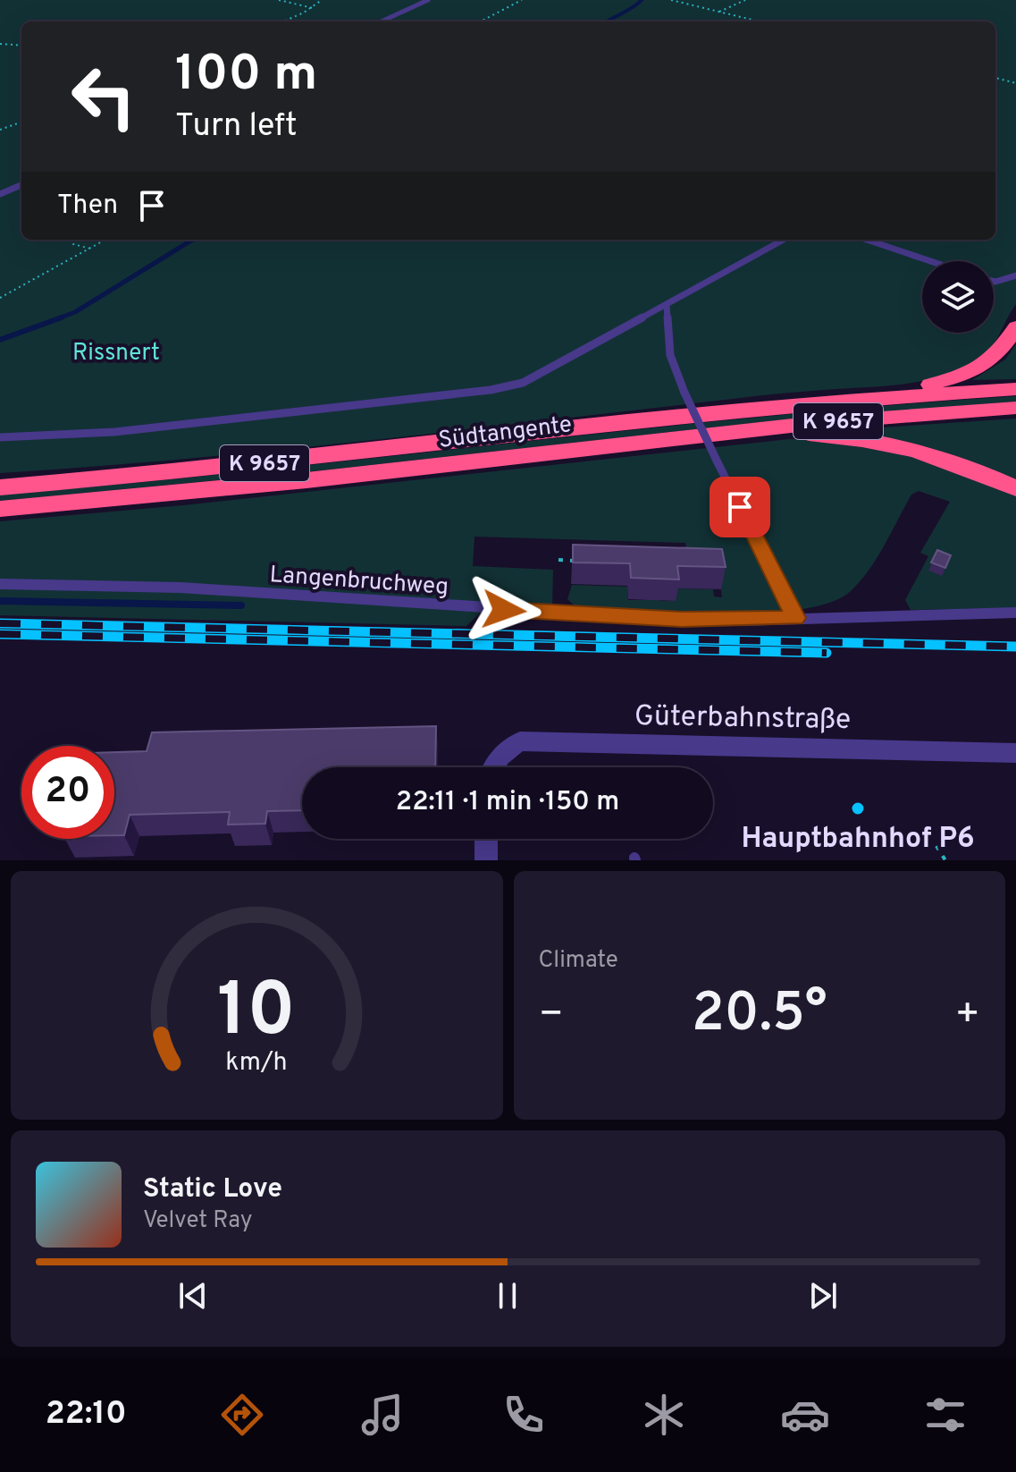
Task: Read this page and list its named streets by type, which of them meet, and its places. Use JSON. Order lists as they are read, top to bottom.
{
  "streets": {
    "highway": ["K 9657", "Südtangente"],
    "street": ["Güterbahnstraße"],
    "lane": ["Langenbruchweg"]
  },
  "parks": ["Rissnert"],
  "places": ["Hauptbahnhof P6"],
  "page": {
    "turn": ["100 m", "Turn left"],
    "then": "Then",
    "limit": "20",
    "trip": "22:11 · 1 min · 150 m",
    "tile": "Climate",
    "heat": ["−", "20.5°", "+"],
    "song": ["Static Love", "Velvet Ray"],
    "tabs": "22:10",
    "gauge": ["10", "km/h"]
  }
}
